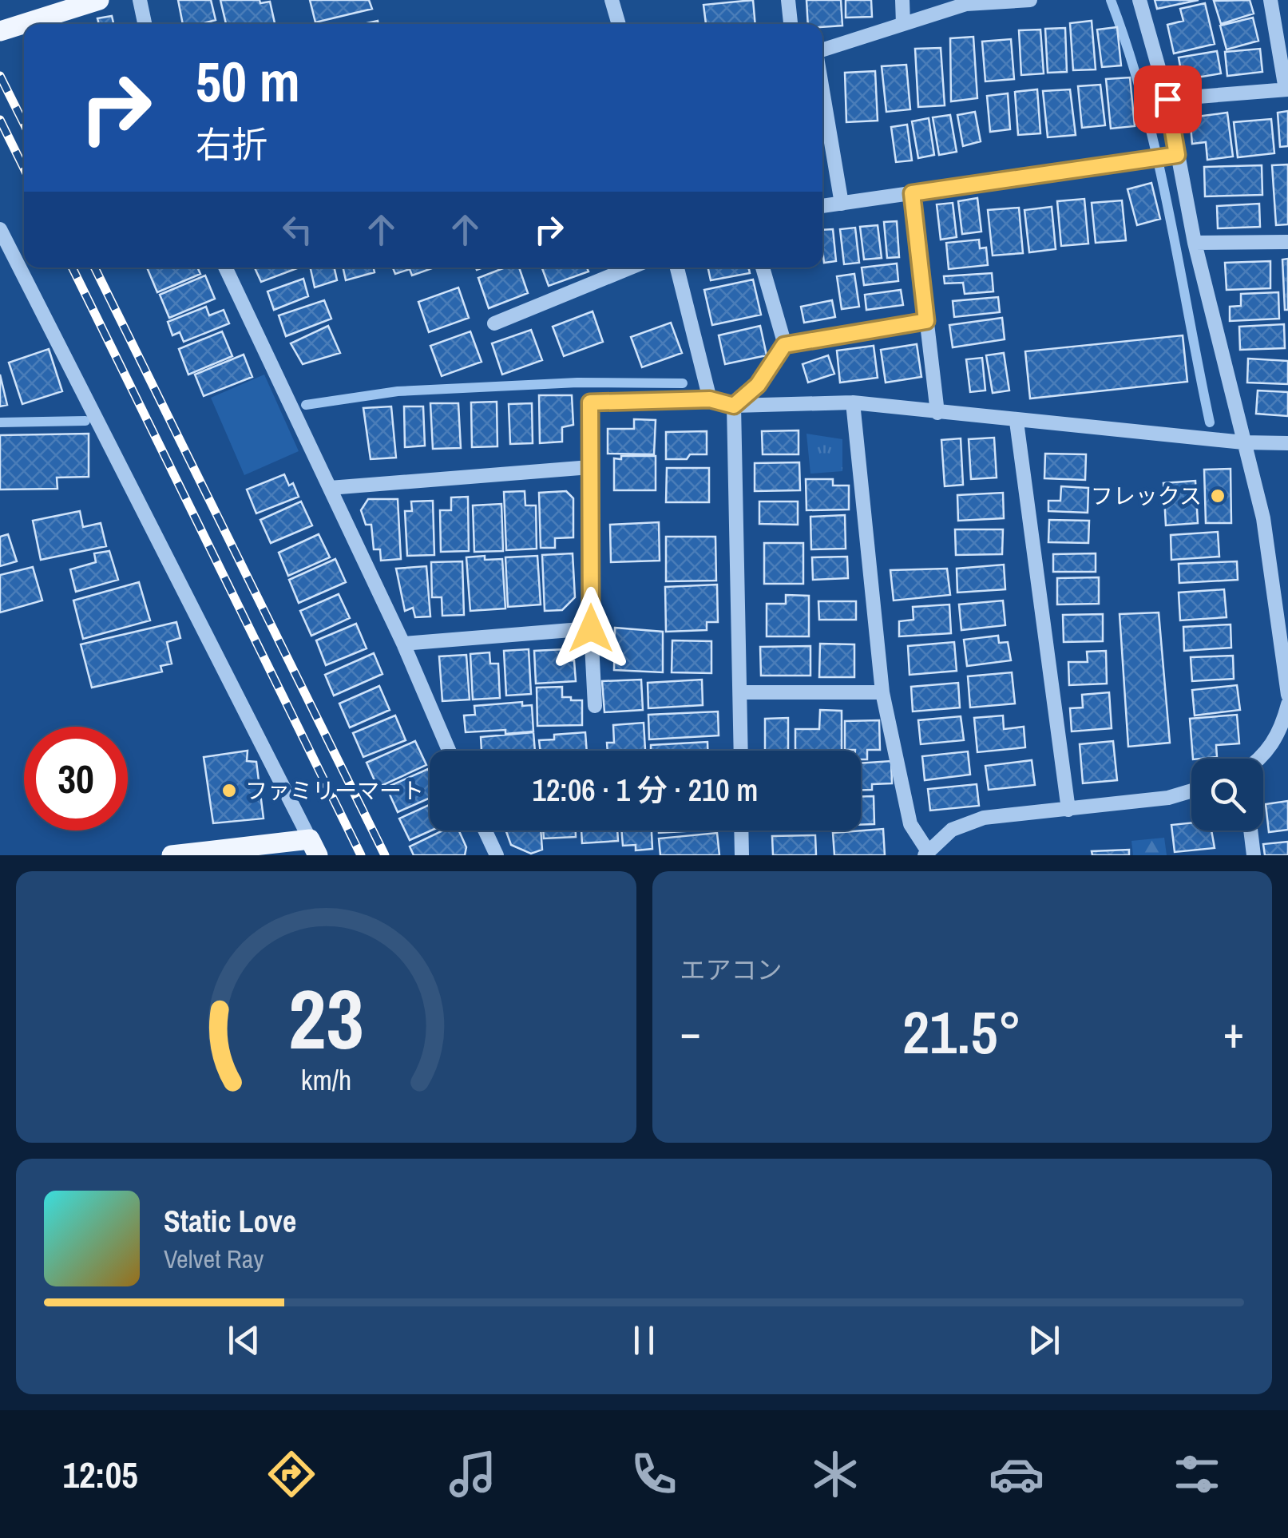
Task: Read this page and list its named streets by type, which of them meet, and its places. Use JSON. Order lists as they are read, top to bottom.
{
  "places": ["フレックス", "ファミリーマート"],
  "page": {
    "turn": ["50 m", "右折"],
    "limit": "30",
    "trip": "12:06 · 1 分 · 210 m",
    "tile": "エアコン",
    "heat": ["−", "21.5°", "+"],
    "song": ["Static Love", "Velvet Ray"],
    "tabs": "12:05",
    "gauge": ["23", "km/h"]
  }
}
